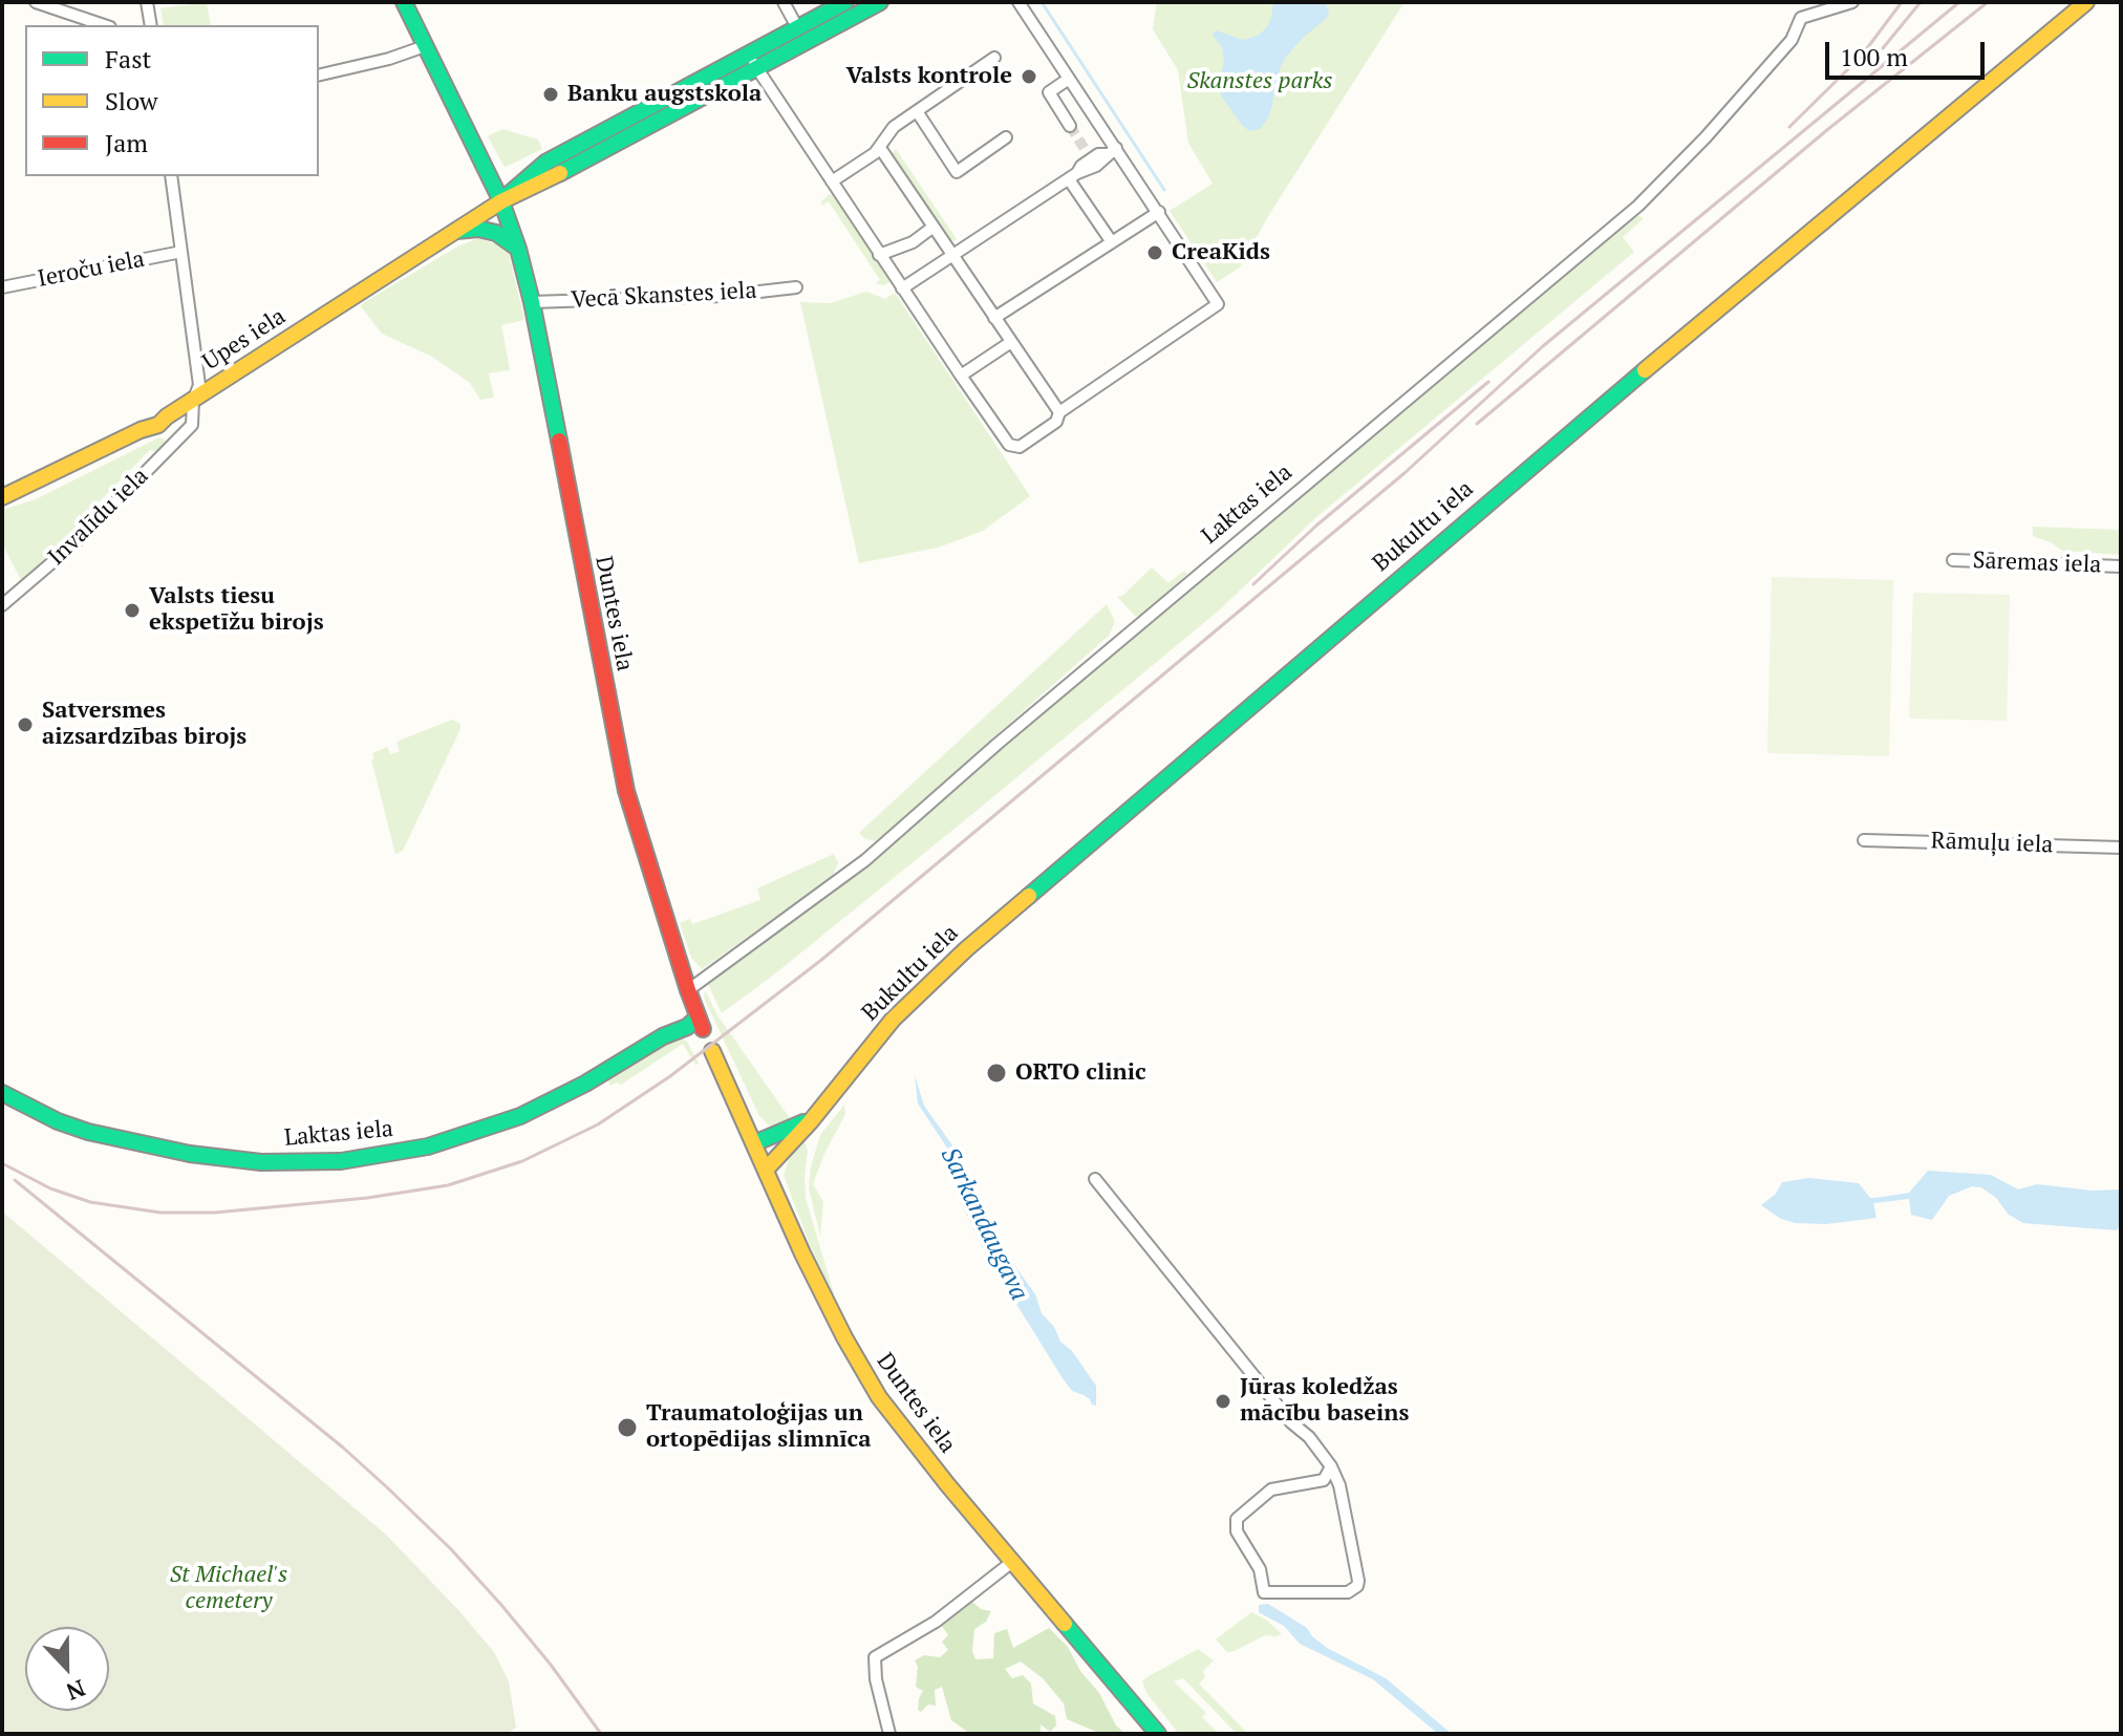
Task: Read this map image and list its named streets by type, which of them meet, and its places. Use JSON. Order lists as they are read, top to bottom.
{
  "streets": {
    "street": [
      "Ieroču iela",
      "Vecā Skanstes iela",
      "Upes iela",
      "Laktas iela",
      "Invalīdu iela",
      "Bukultu iela",
      "Sāremas iela",
      "Duntes iela",
      "Rāmuļu iela"
    ]
  },
  "crossings": [
    ["Vecā Skanstes iela", "Duntes iela"],
    ["Upes iela", "Invalīdu iela"],
    ["Upes iela", "Duntes iela"],
    ["Laktas iela", "Duntes iela"],
    ["Bukultu iela", "Duntes iela"]
  ],
  "water": ["Sarkandaugava"],
  "parks": ["Skanstes parks", "St Michael's cemetery"],
  "places": [
    "Valsts kontrole",
    "Banku augstskola",
    "CreaKids",
    "Valsts tiesu ekspetīžu birojs",
    "Satversmes aizsardzības birojs",
    "ORTO clinic",
    "Jūras koledžas mācību baseins",
    "Traumatoloģijas un ortopēdijas slimnīca"
  ],
  "legend": ["Fast", "Slow", "Jam"],
  "scale_bar": "100 m",
  "north": "bottom"
}
